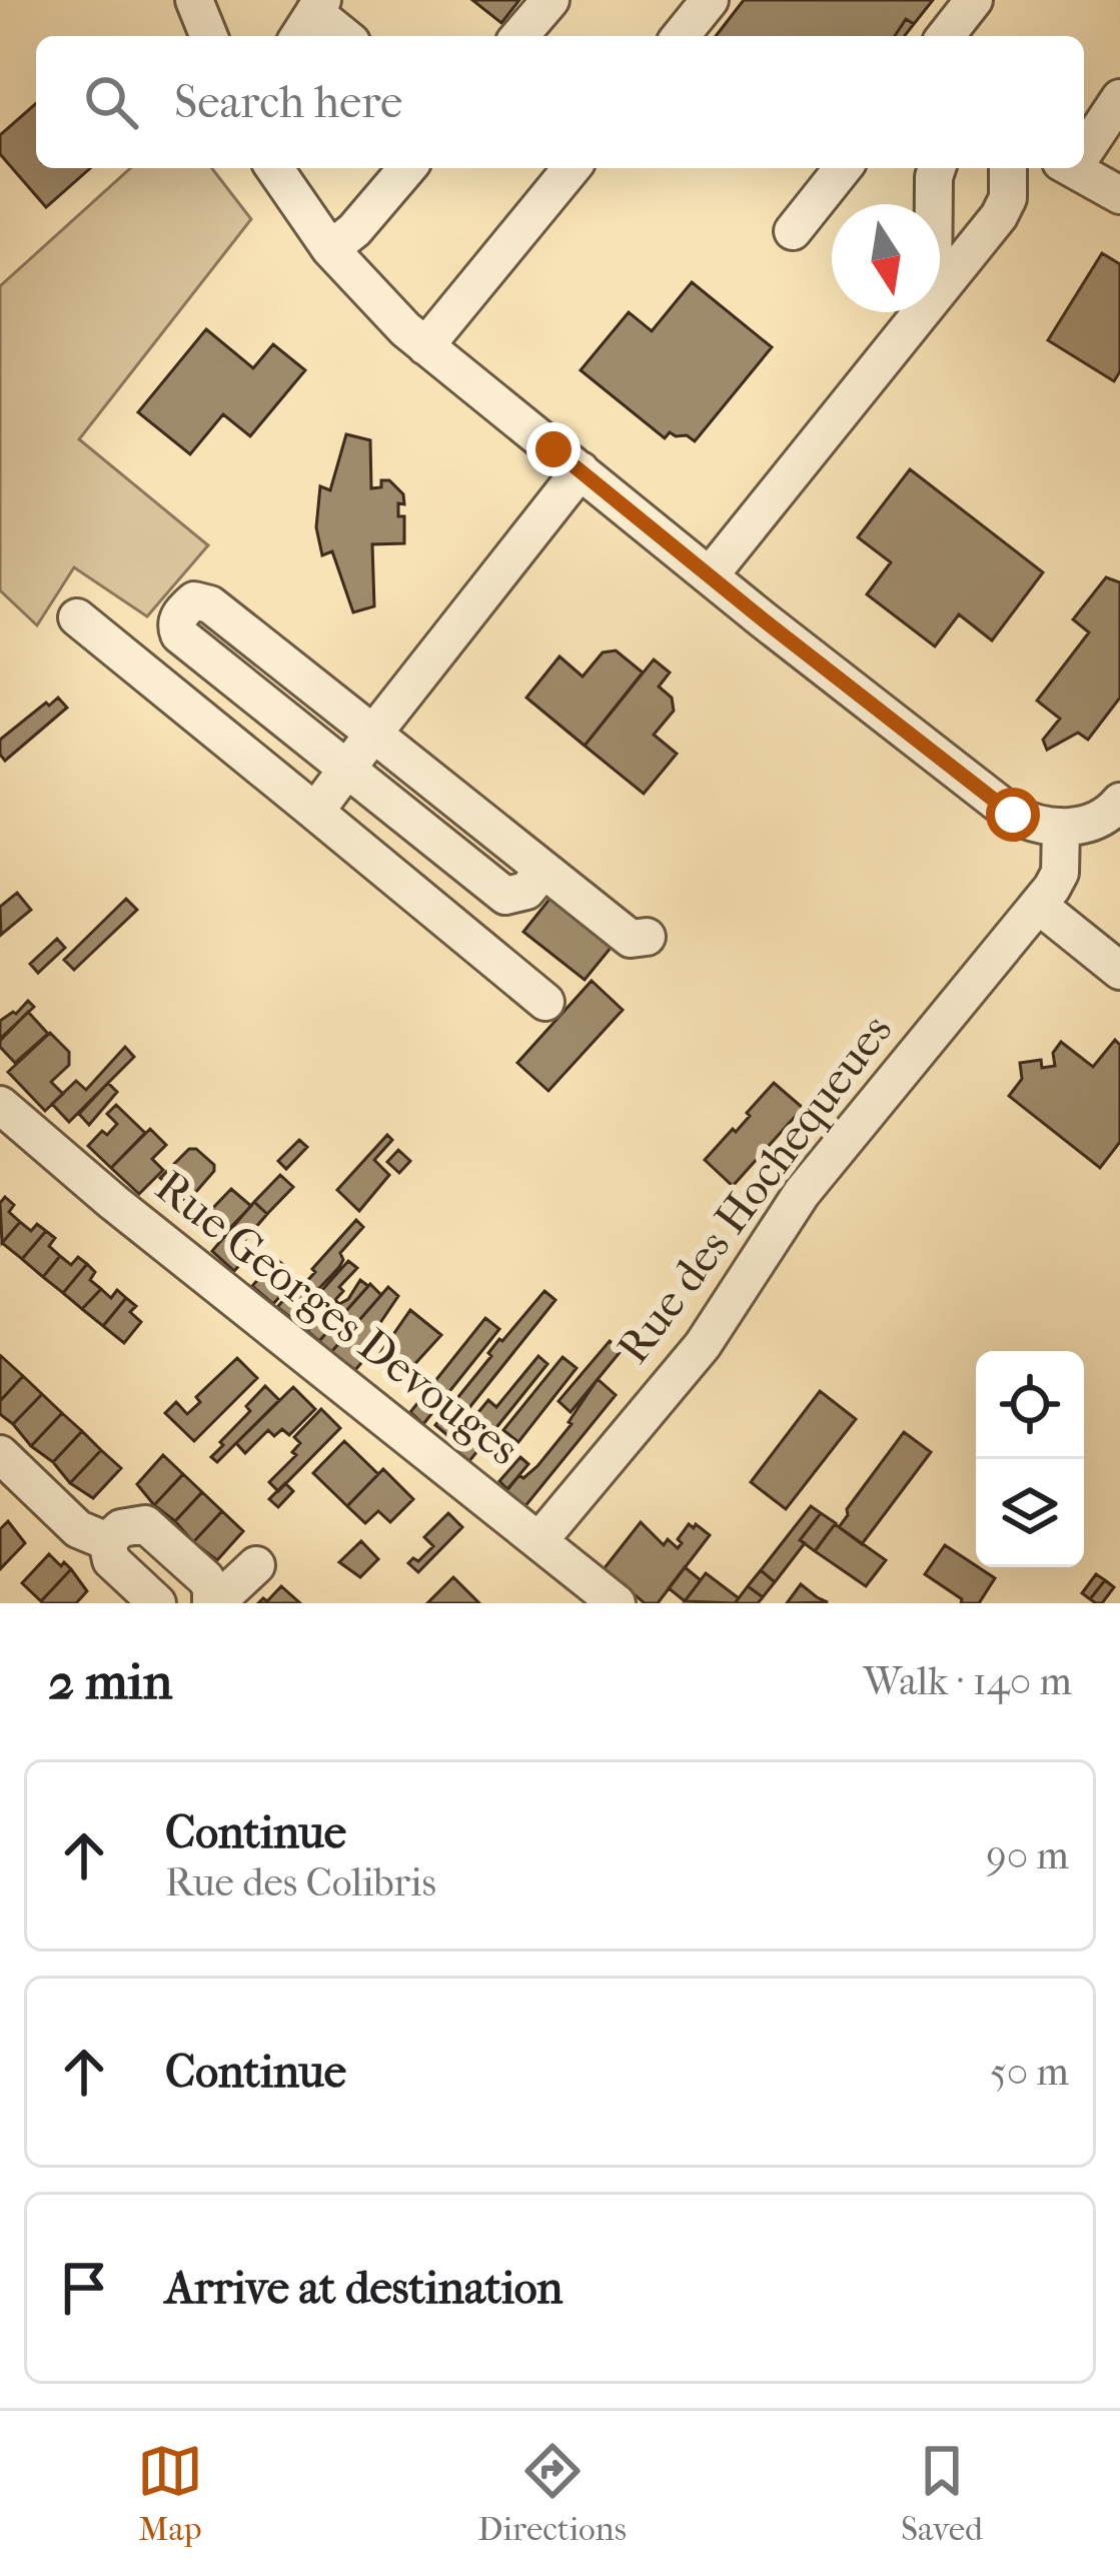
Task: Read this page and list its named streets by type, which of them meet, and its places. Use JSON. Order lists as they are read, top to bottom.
{
  "streets": {
    "street": ["Rue des Hochequeues", "Rue Georges Devouges"]
  },
  "crossings": [
    ["Rue des Hochequeues", "Rue Georges Devouges"]
  ],
  "north": "bottom",
  "page": {
    "search": "Search here",
    "heading": ["2 min", "Walk · 140 m"],
    "list": [
      ["Continue", "Rue des Colibris", "90 m"],
      ["Continue", "50 m"],
      "Arrive at destination"
    ],
    "nav": ["Map", "Directions", "Saved"]
  }
}
